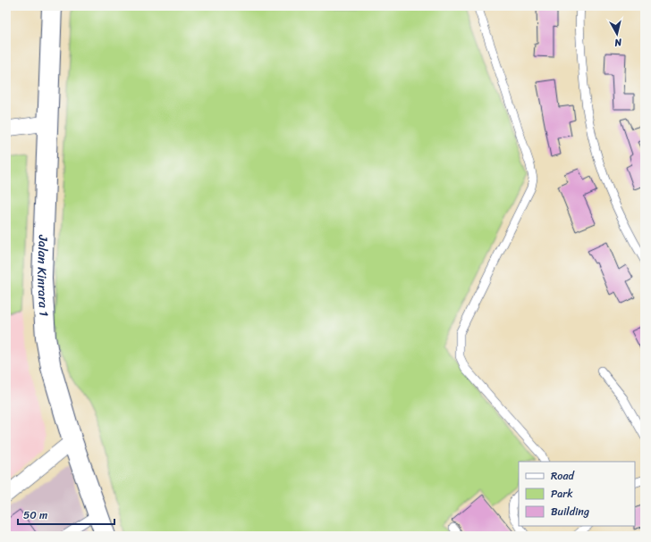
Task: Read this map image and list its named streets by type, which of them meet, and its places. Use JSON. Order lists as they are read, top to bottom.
{
  "streets": {
    "street": ["Jalan Kinrara 1"]
  },
  "legend": ["Road", "Park", "Building"],
  "scale_bar": "50 m",
  "north": "bottom"
}
